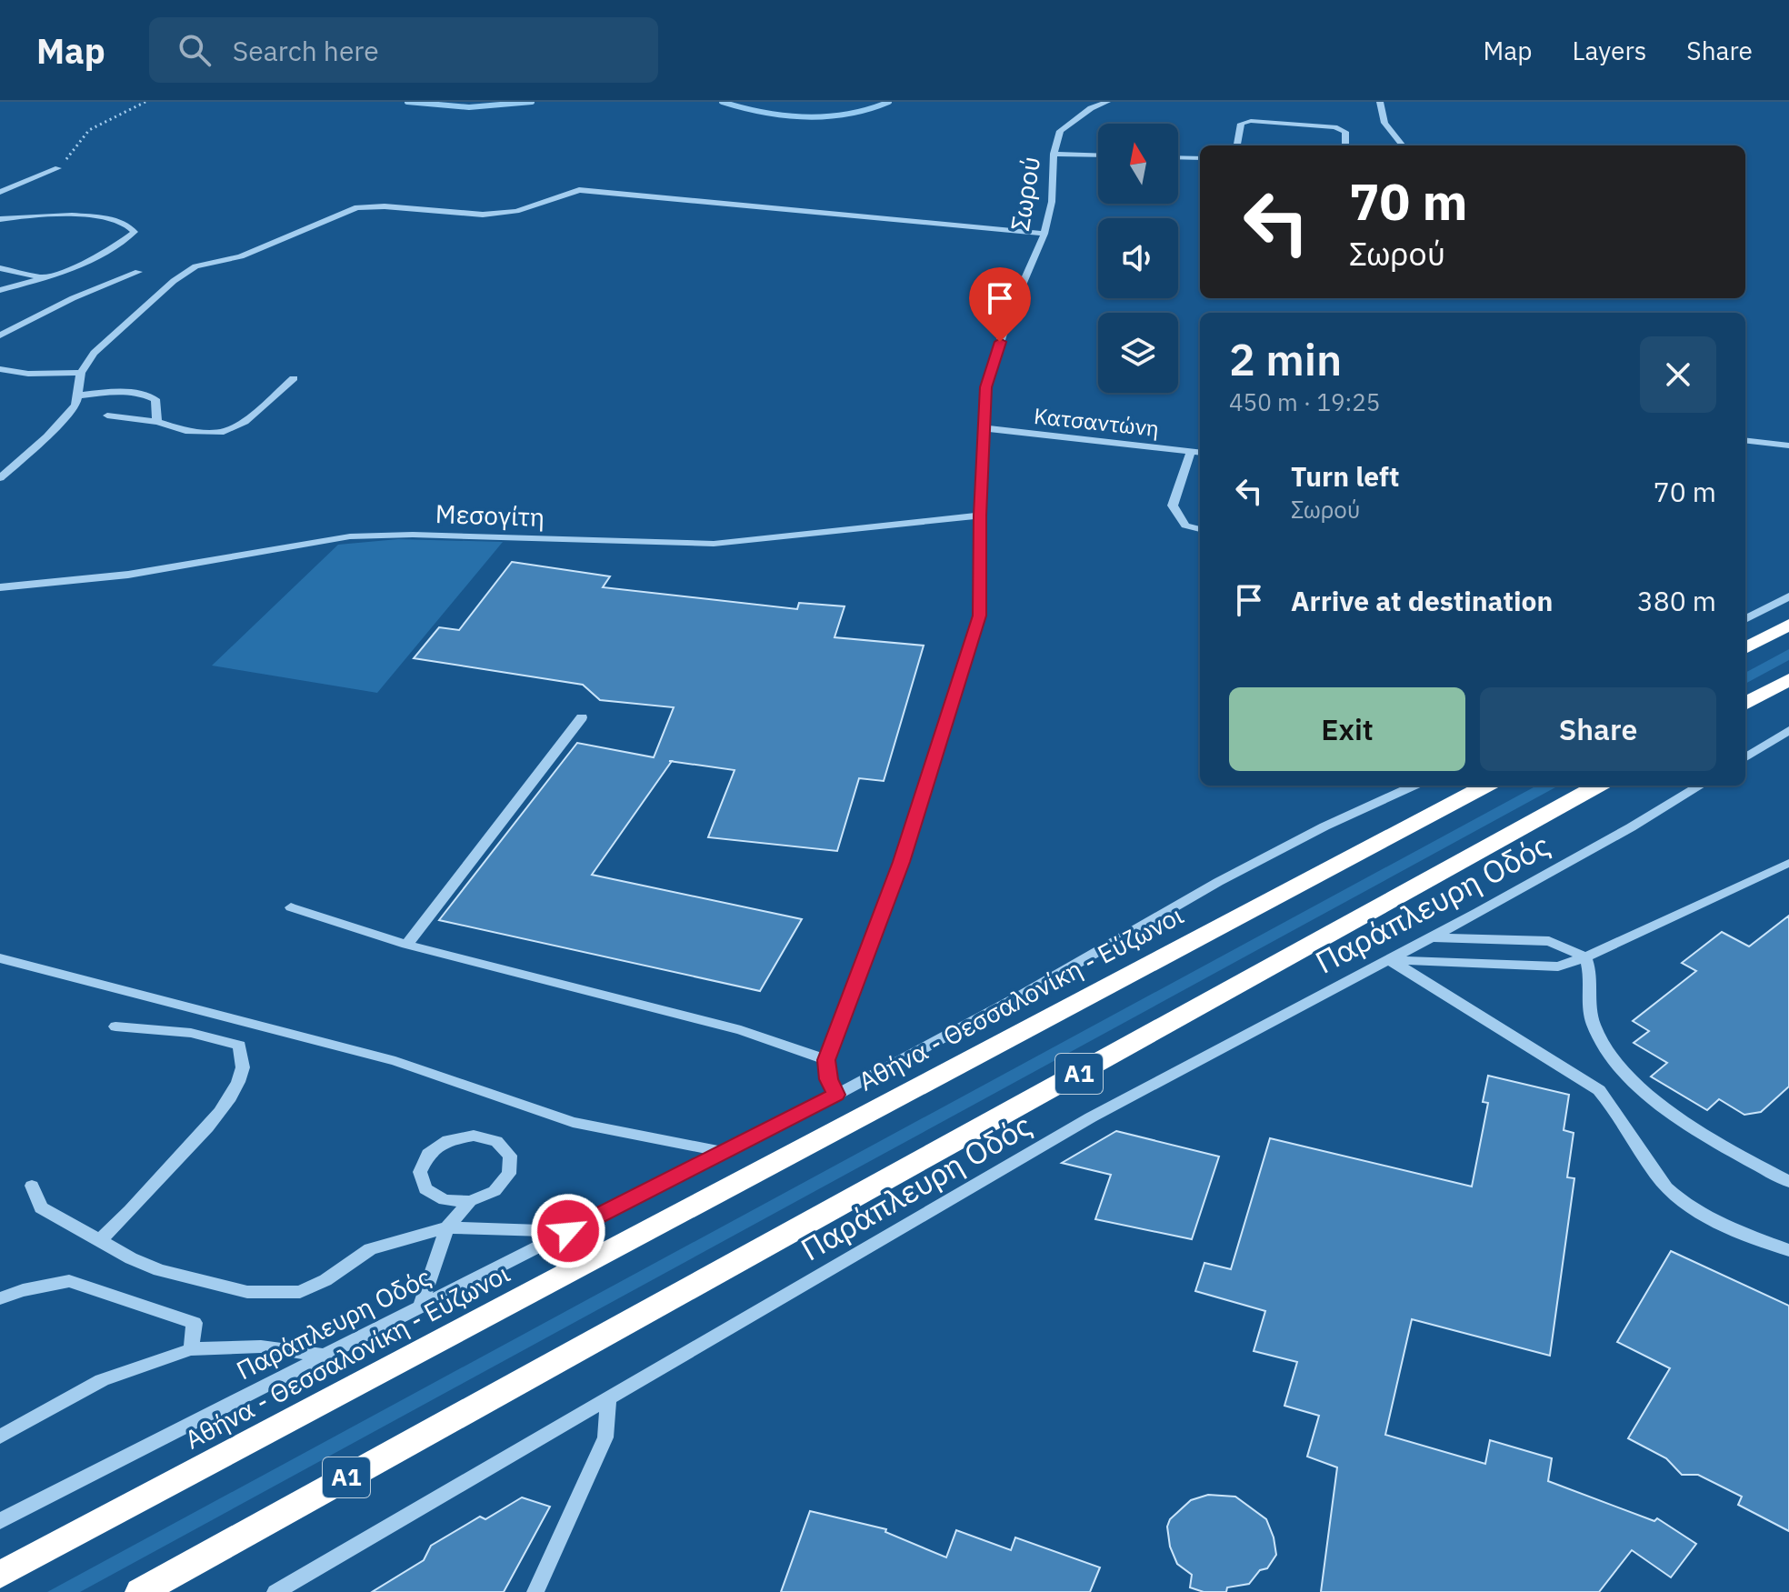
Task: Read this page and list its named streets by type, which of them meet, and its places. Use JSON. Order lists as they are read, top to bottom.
{
  "streets": {
    "highway": ["Αθήνα - Θεσσαλονίκη - Εύζωνοι", "Α1"],
    "street": [
      "Σωρού",
      "Κατσαντώνη",
      "Μεσογίτη",
      "Παράπλευρη Οδός"
    ]
  },
  "crossings": [
    ["Σωρού", "Κατσαντώνη"],
    ["Σωρού", "Μεσογίτη"]
  ],
  "north": "top",
  "page": {
    "header": "Map",
    "search": "Search here",
    "nav": ["Map", "Layers", "Share"],
    "turn": ["70 m", "Σωρού"],
    "heading": ["2 min", "450 m · 19:25"],
    "list": [
      {
        "name": "Turn left",
        "note": "Σωρού",
        "value": "70 m"
      },
      {
        "name": "Arrive at destination",
        "value": "380 m"
      }
    ],
    "buttons": ["Exit", "Share"]
  }
}
